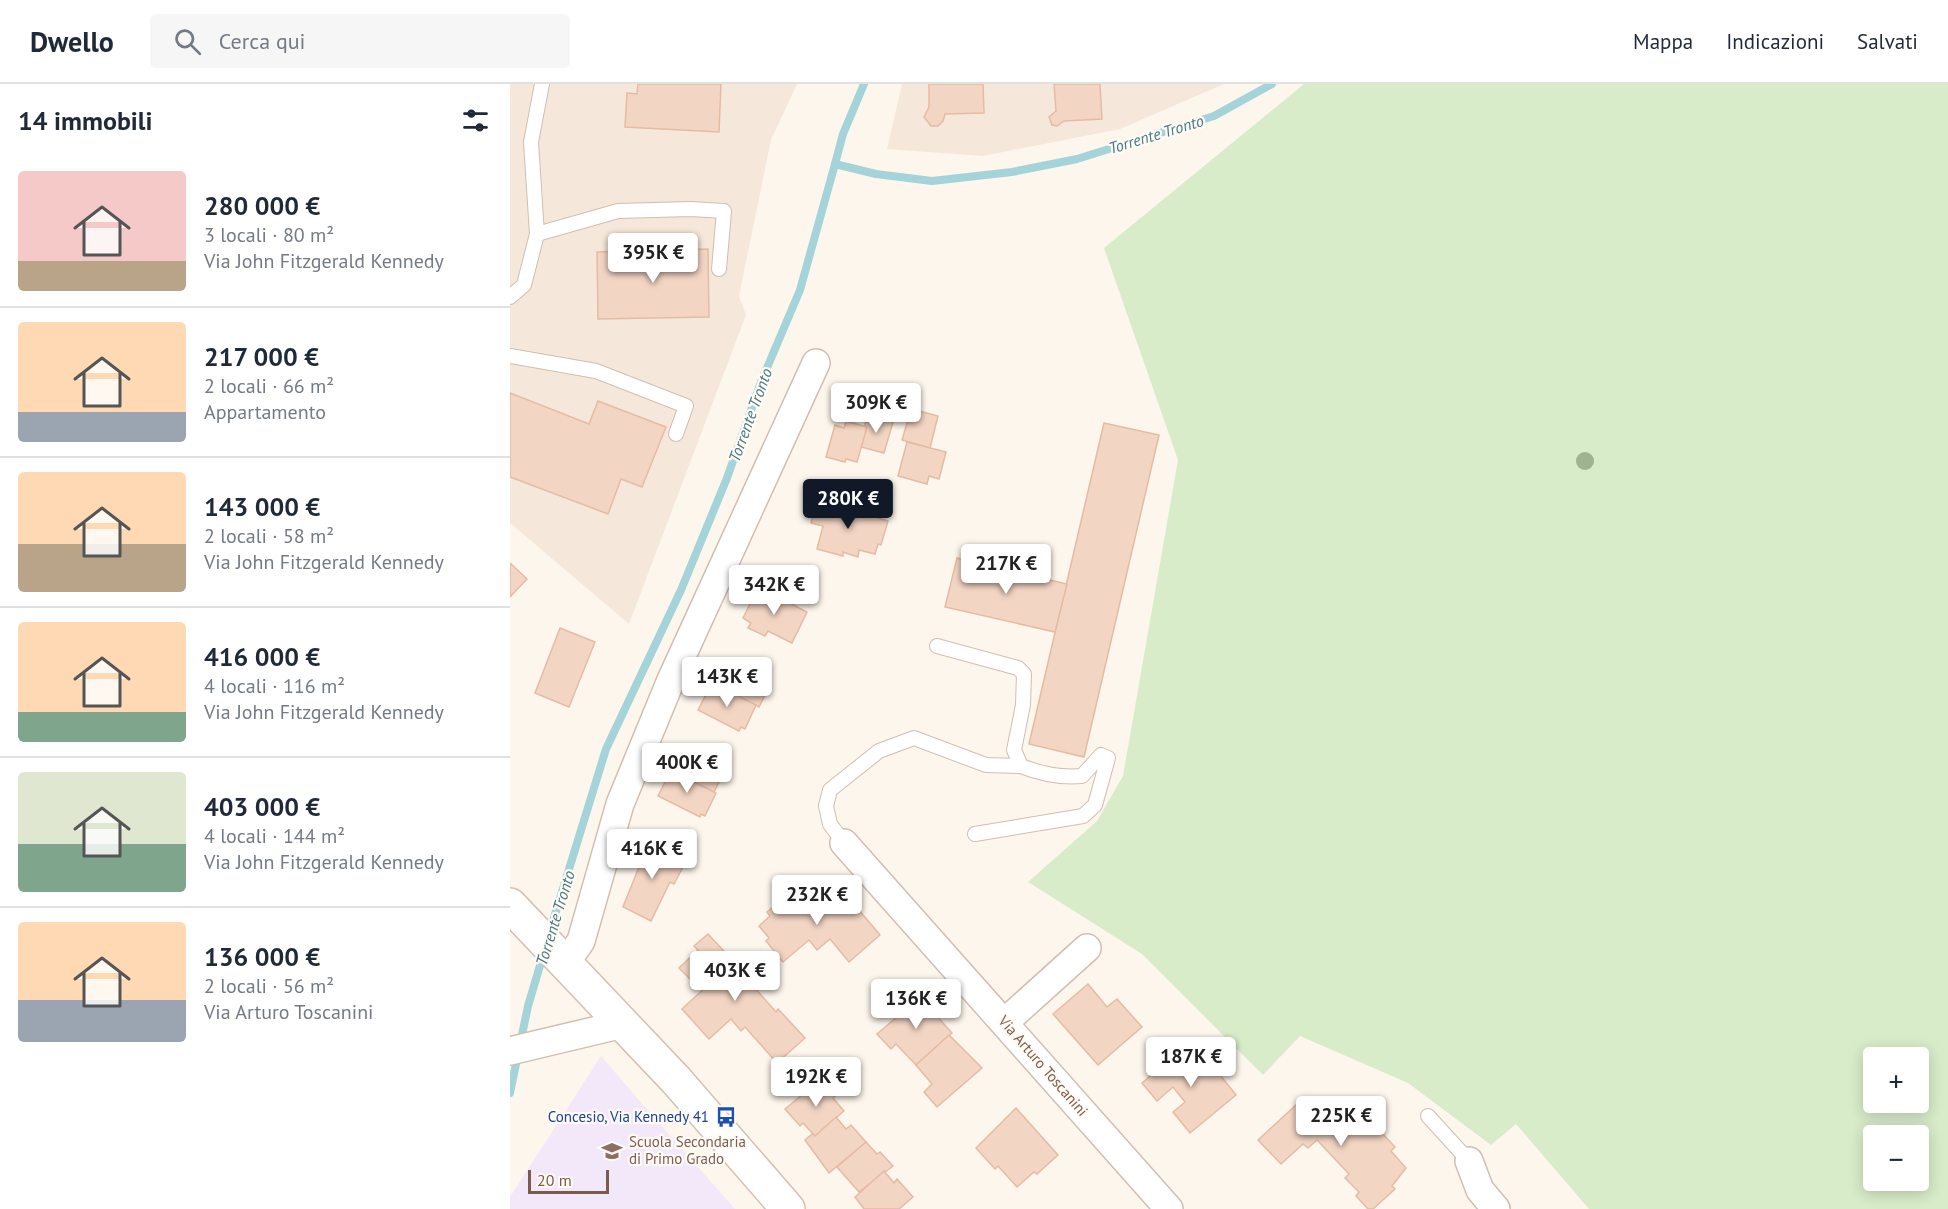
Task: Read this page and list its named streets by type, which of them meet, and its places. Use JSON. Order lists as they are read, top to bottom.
{
  "streets": {
    "street": ["Via Arturo Toscanini"]
  },
  "water": ["Torrente Tronto"],
  "places": {
    "bus stop": ["Concesio, Via Kennedy 41"],
    "school or university": ["Scuola Secondaria di Primo Grado"]
  },
  "scale_bar": "20 m",
  "page": {
    "header": "Dwello",
    "search": "Cerca qui",
    "nav": ["Mappa", "Indicazioni", "Salvati"],
    "heading": "14 immobili",
    "list": [
      {
        "name": "280 000 €",
        "note": "3 locali · 80 m² · Via John Fitzgerald Kennedy"
      },
      {
        "name": "217 000 €",
        "note": "2 locali · 66 m² · Appartamento"
      },
      {
        "name": "143 000 €",
        "note": "2 locali · 58 m² · Via John Fitzgerald Kennedy"
      },
      {
        "name": "416 000 €",
        "note": "4 locali · 116 m² · Via John Fitzgerald Kennedy"
      },
      {
        "name": "403 000 €",
        "note": "4 locali · 144 m² · Via John Fitzgerald Kennedy"
      },
      {
        "name": "136 000 €",
        "note": "2 locali · 56 m² · Via Arturo Toscanini"
      }
    ],
    "price": [
      "395K €",
      "309K €",
      "280K €",
      "217K €",
      "342K €",
      "143K €",
      "400K €",
      "416K €",
      "232K €",
      "403K €",
      "136K €",
      "187K €",
      "192K €",
      "225K €"
    ],
    "map_buttons": ["+", "−"],
    "scale": "20 m"
  }
}
